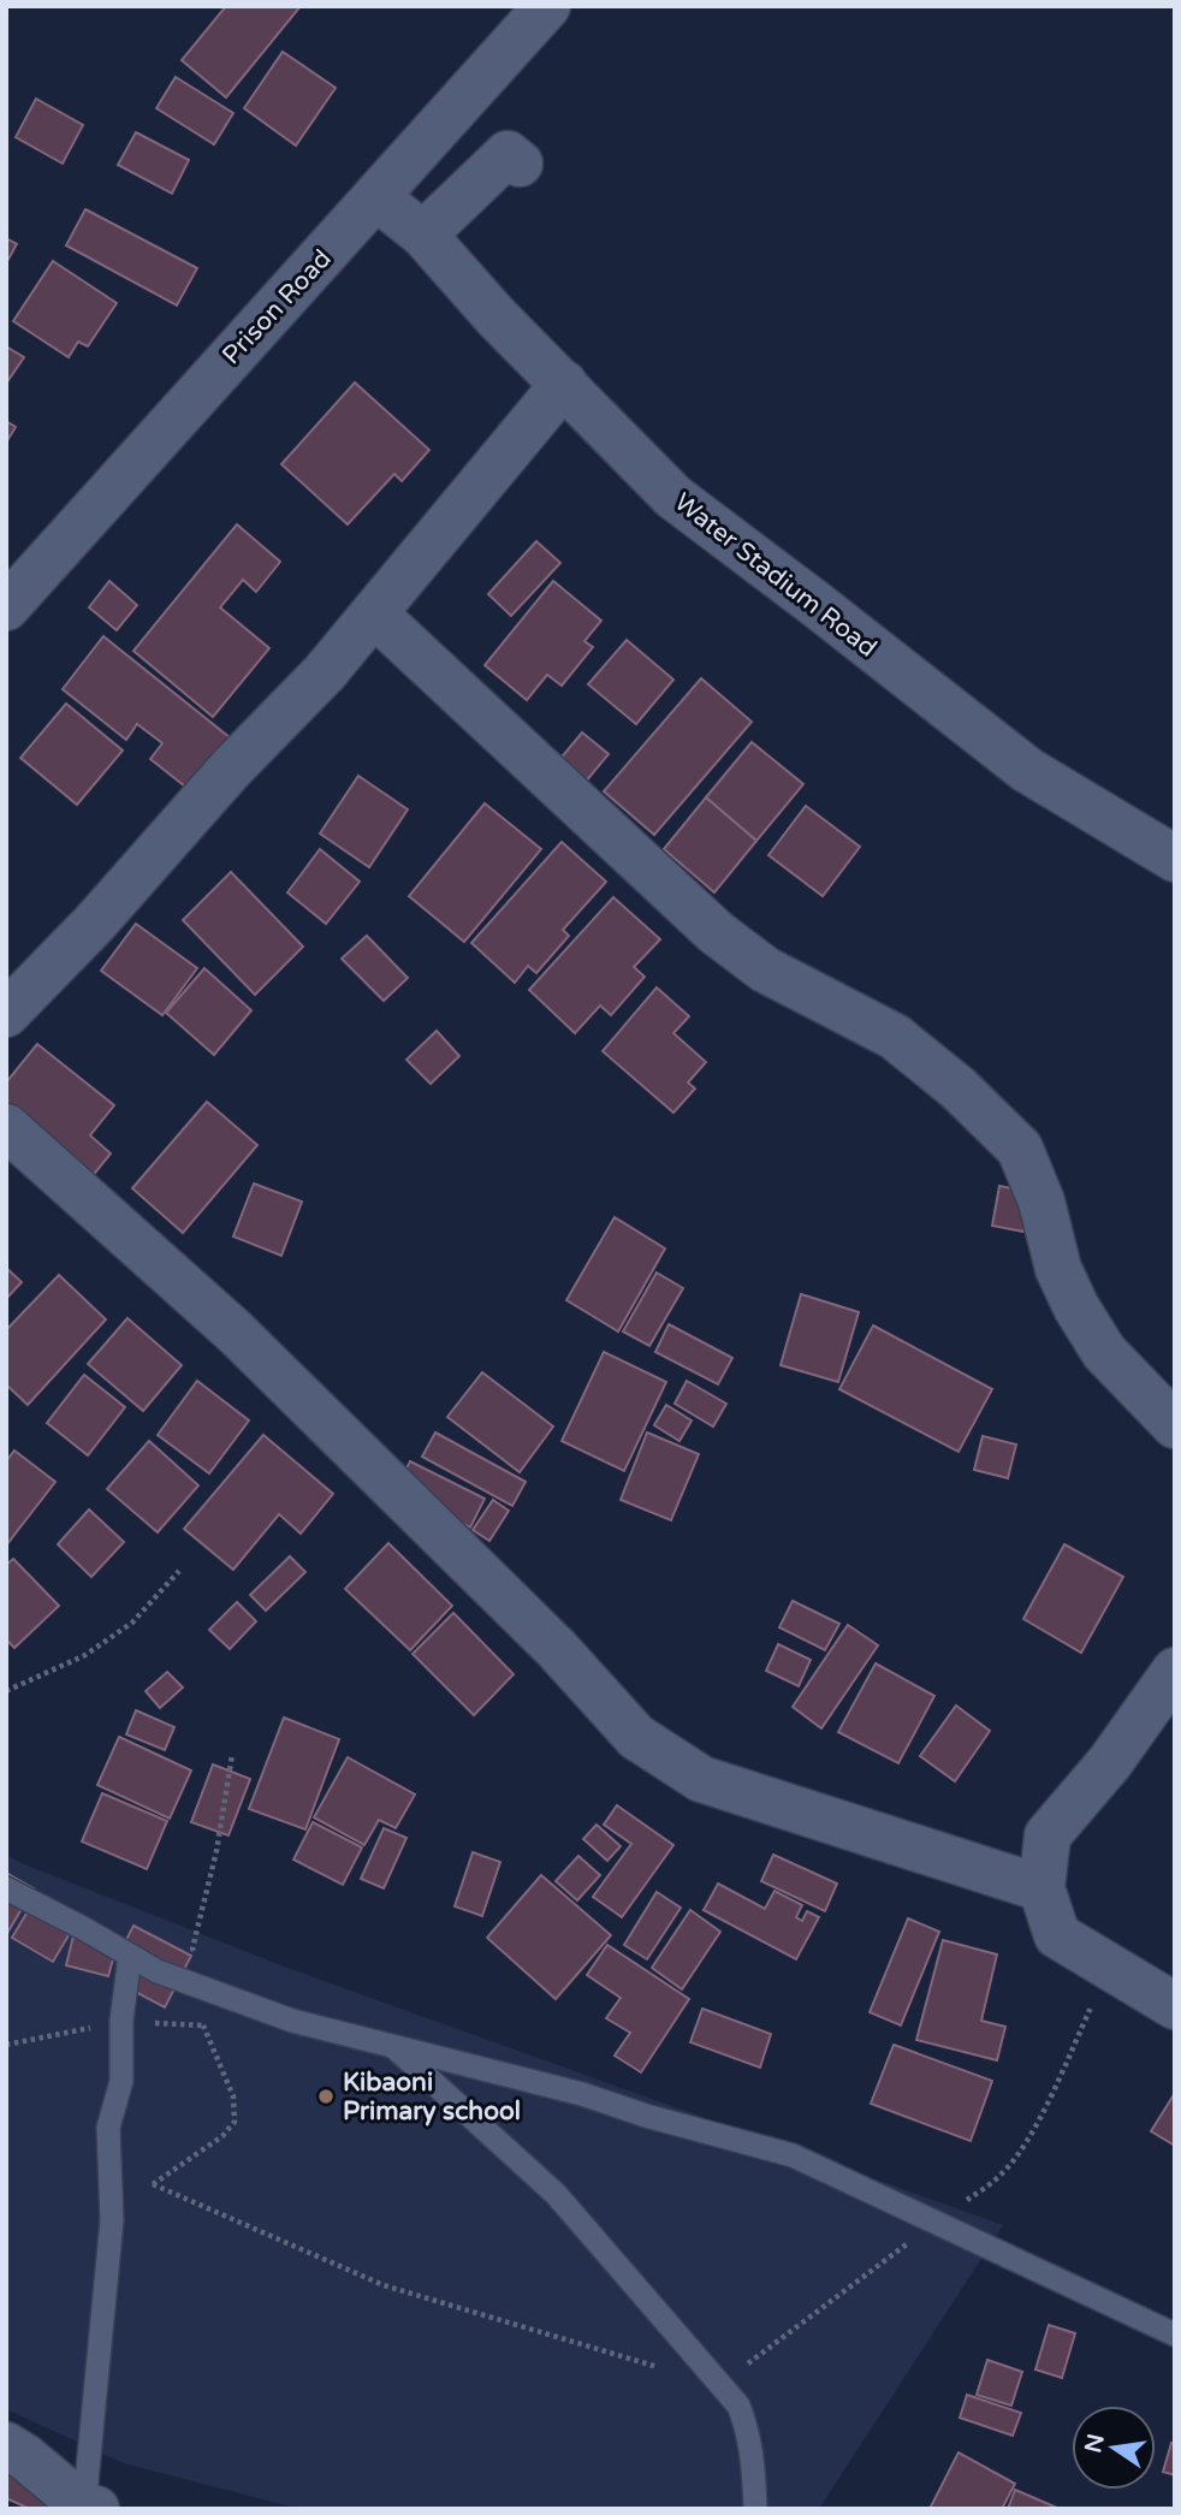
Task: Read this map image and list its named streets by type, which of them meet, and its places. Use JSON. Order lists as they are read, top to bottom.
{
  "streets": {
    "street": ["Prison Road", "Water Stadium Road"]
  },
  "crossings": [
    ["Prison Road", "Water Stadium Road"]
  ],
  "places": ["Kibaoni Primary school"],
  "north": "left"
}
